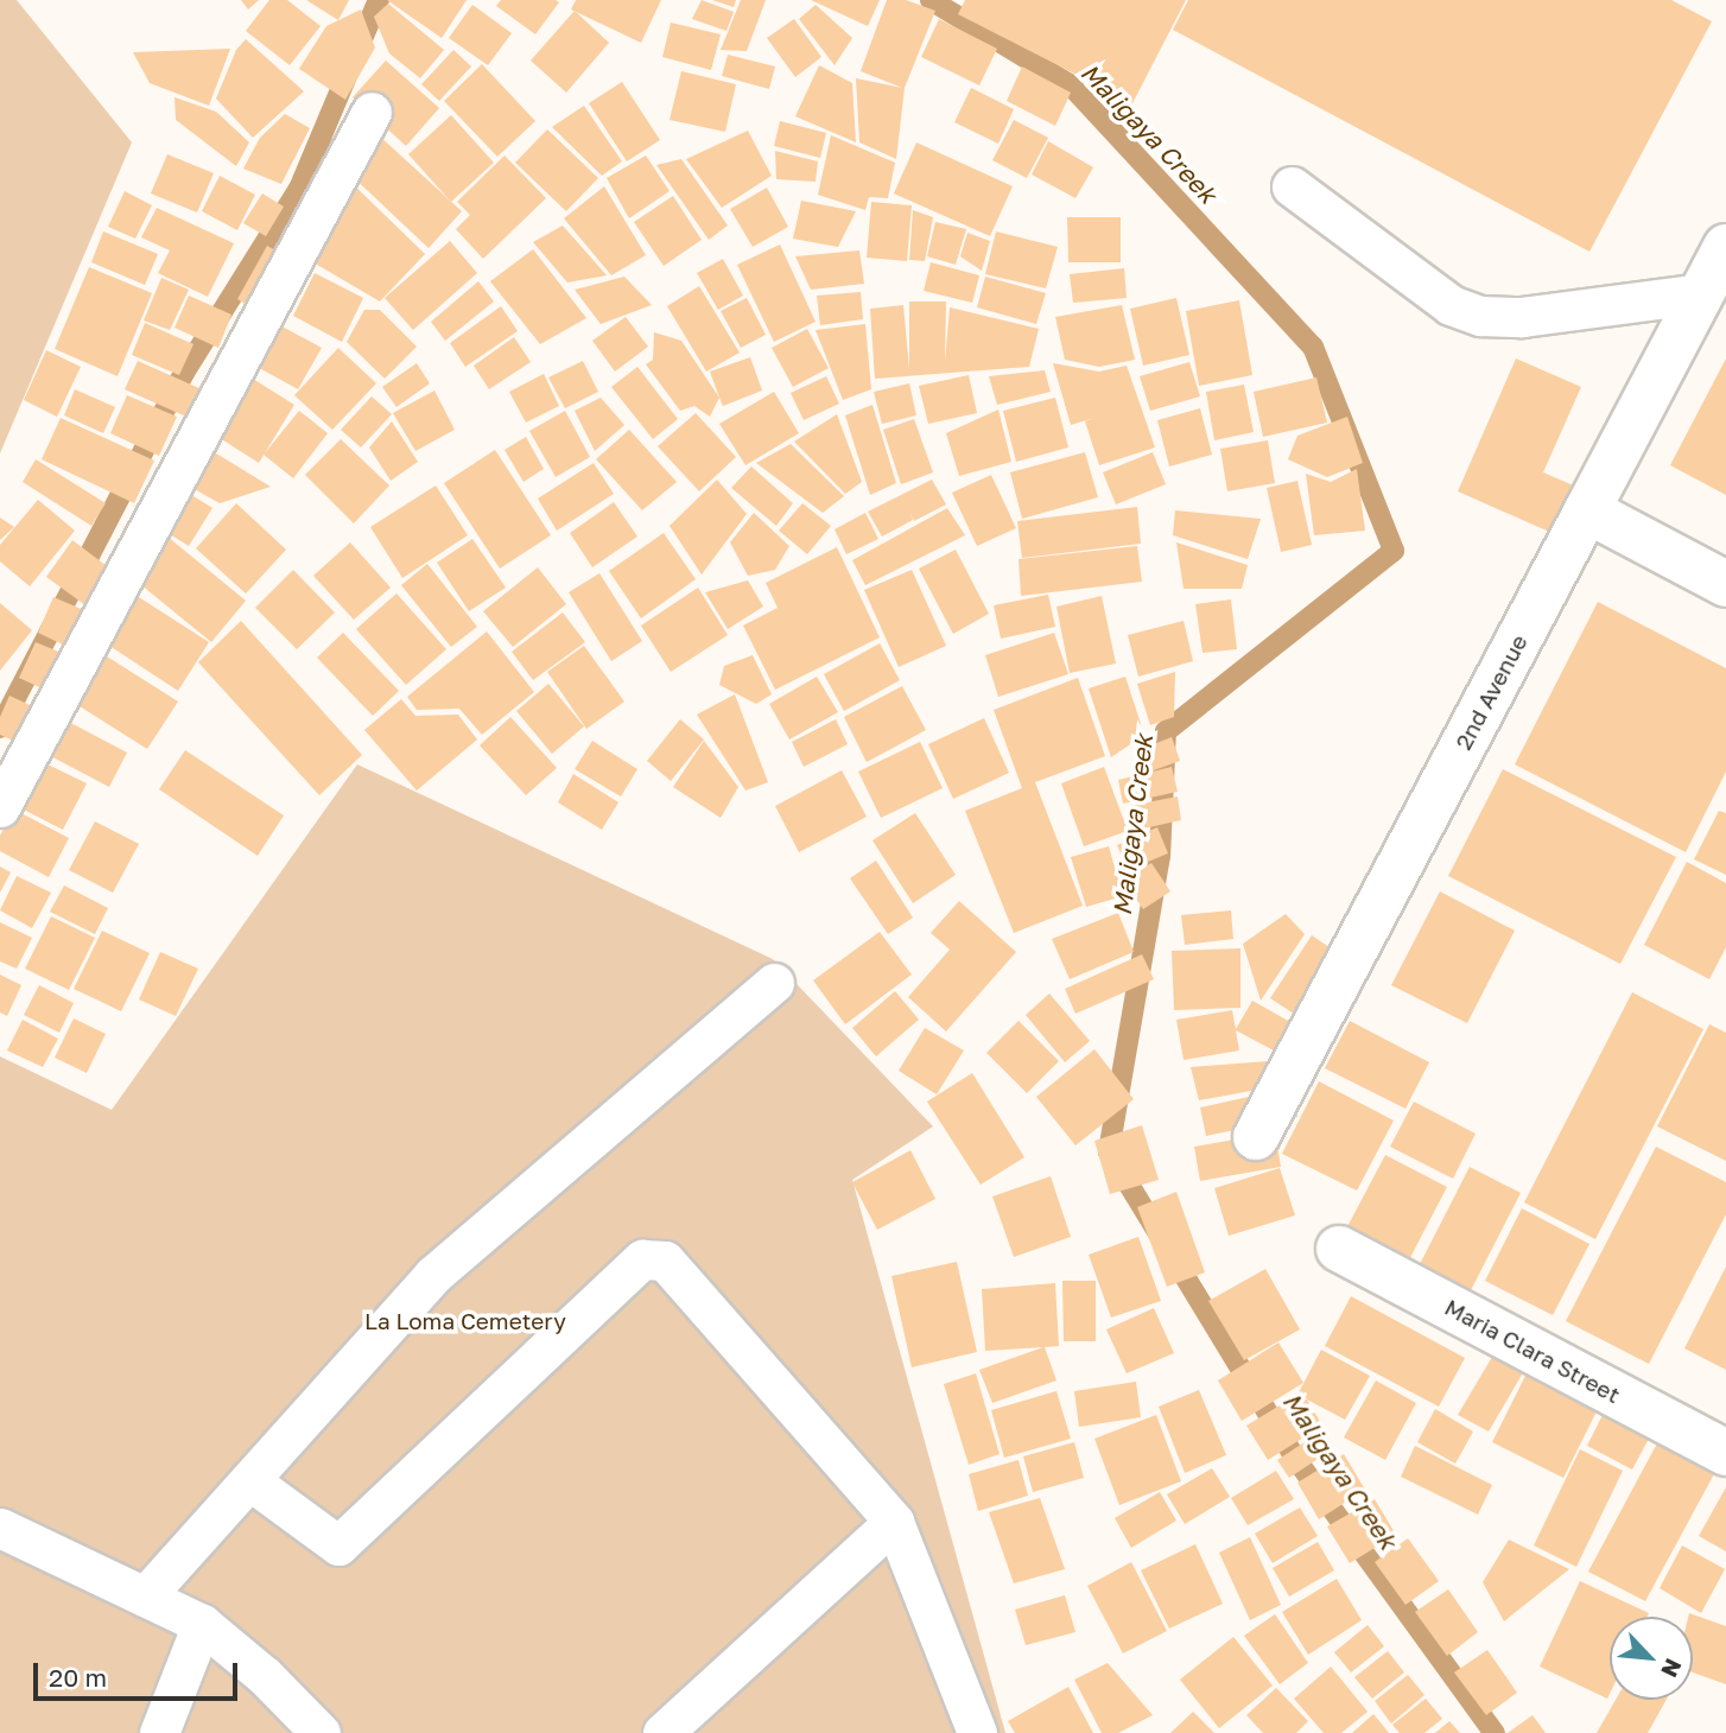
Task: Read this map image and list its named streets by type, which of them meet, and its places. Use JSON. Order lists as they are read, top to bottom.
{
  "streets": {
    "street": ["2nd Avenue", "Maria Clara Street"]
  },
  "water": ["Maligaya Creek"],
  "parks": ["La Loma Cemetery"],
  "scale_bar": "20 m",
  "north": "bottom right"
}
